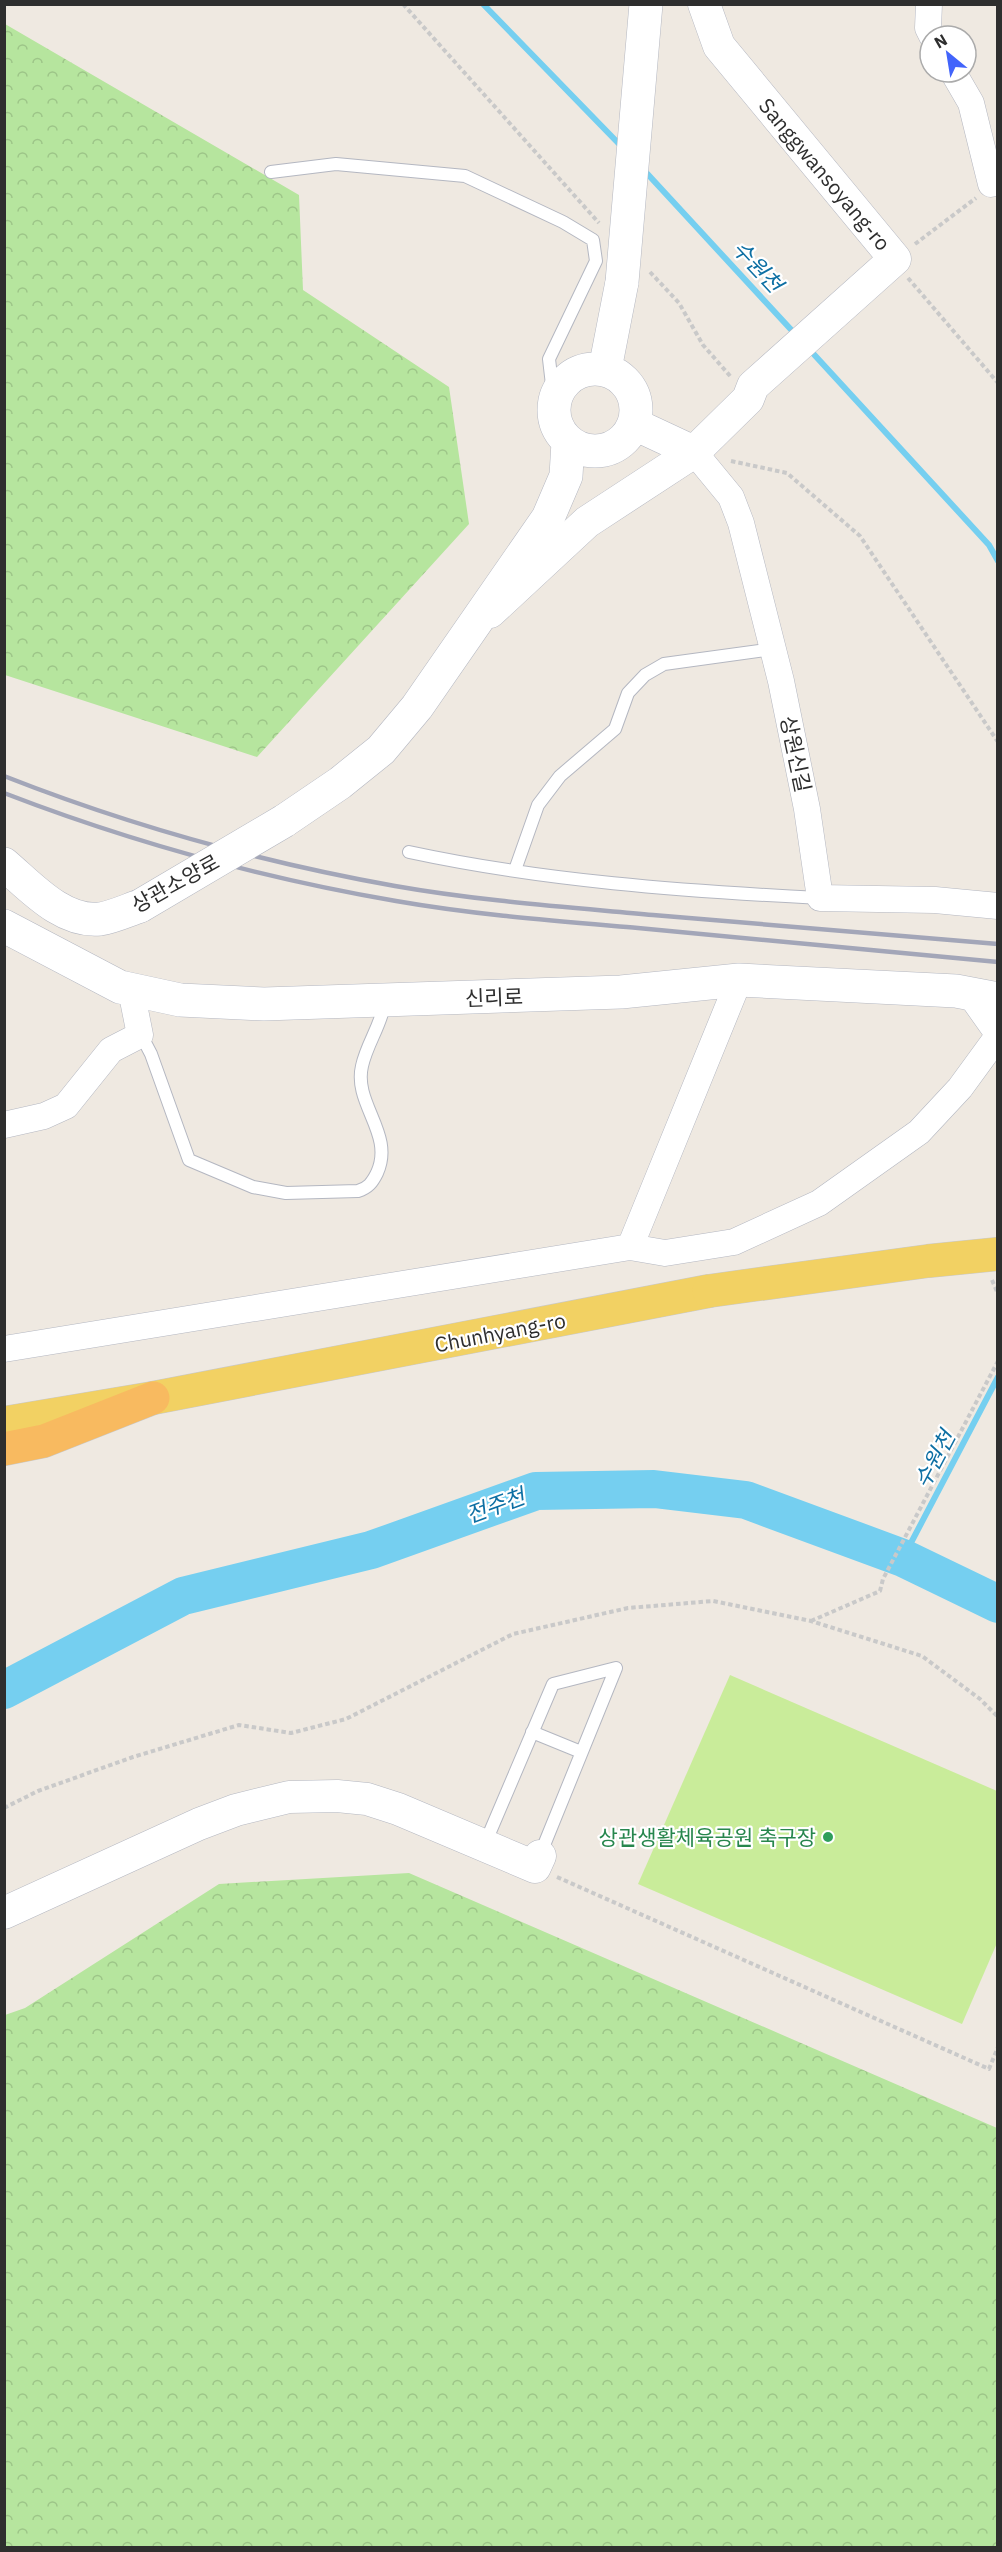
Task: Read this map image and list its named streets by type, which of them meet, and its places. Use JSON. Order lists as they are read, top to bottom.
{
  "streets": {
    "main road": [
      "Sanggwansoyang-ro",
      "상관소양로",
      "신리로",
      "Chunhyang-ro"
    ],
    "street": ["상원신길"]
  },
  "crossings": [
    ["Sanggwansoyang-ro", "상원신길"],
    ["Sanggwansoyang-ro", "상관소양로"]
  ],
  "water": ["수원천", "전주천"],
  "places": ["상관생활체육공원 축구장"],
  "north": "top left"
}
